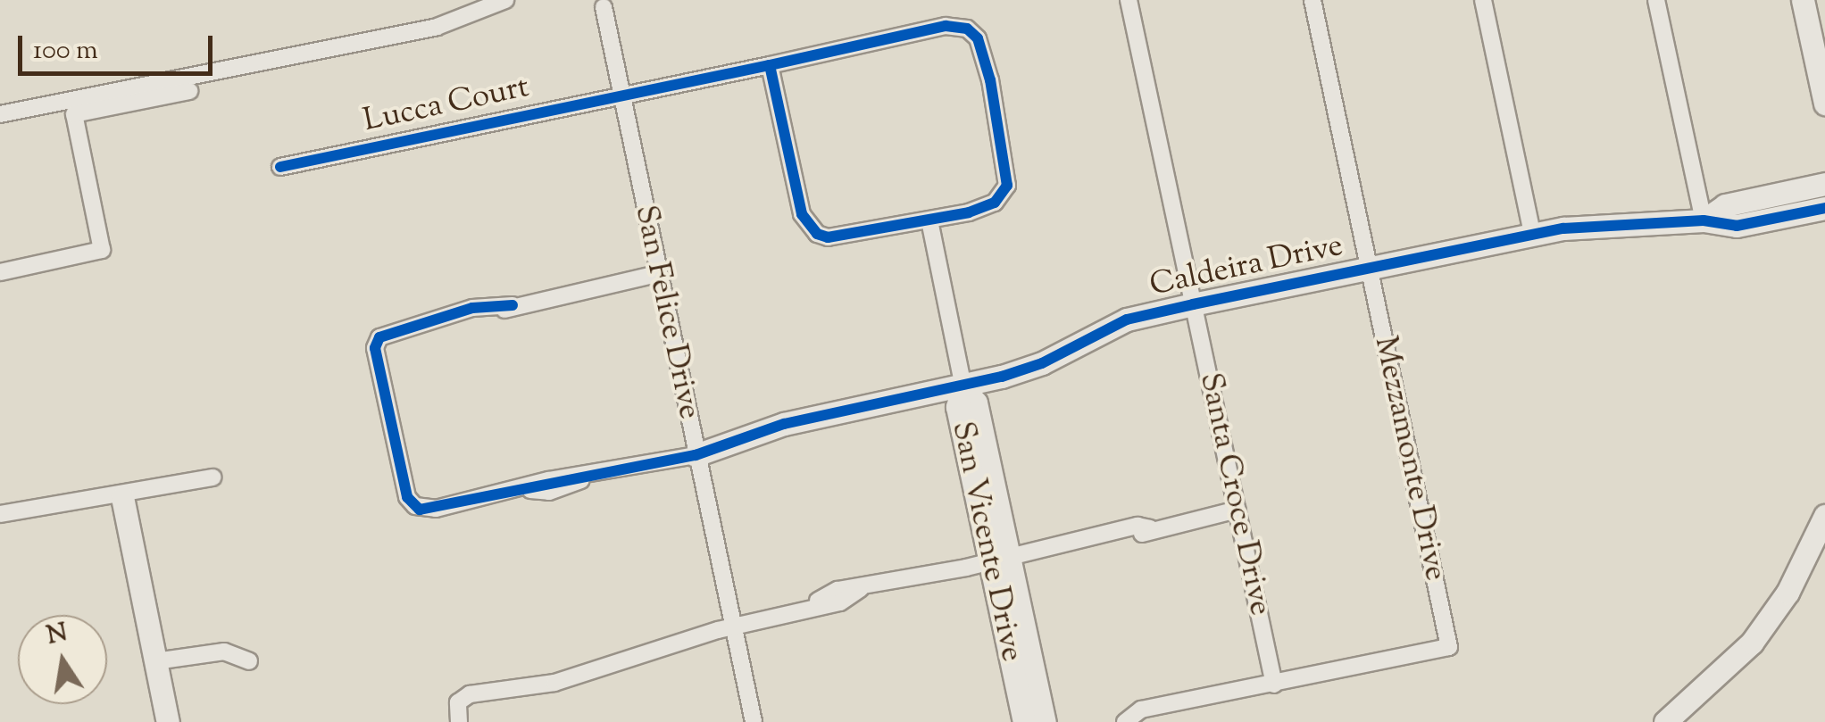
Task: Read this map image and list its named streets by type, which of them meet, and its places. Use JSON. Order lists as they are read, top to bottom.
{
  "streets": {
    "street": [
      "Lucca Court",
      "Caldeira Drive",
      "San Felice Drive",
      "Mezzamonte Drive",
      "Santa Croce Drive",
      "San Vicente Drive"
    ]
  },
  "crossings": [
    ["Lucca Court", "San Felice Drive"],
    ["Caldeira Drive", "San Felice Drive"],
    ["Caldeira Drive", "Mezzamonte Drive"],
    ["Caldeira Drive", "Santa Croce Drive"],
    ["Caldeira Drive", "San Vicente Drive"],
    ["Mezzamonte Drive", "Santa Croce Drive"]
  ],
  "scale_bar": "100 m",
  "north": "top"
}
